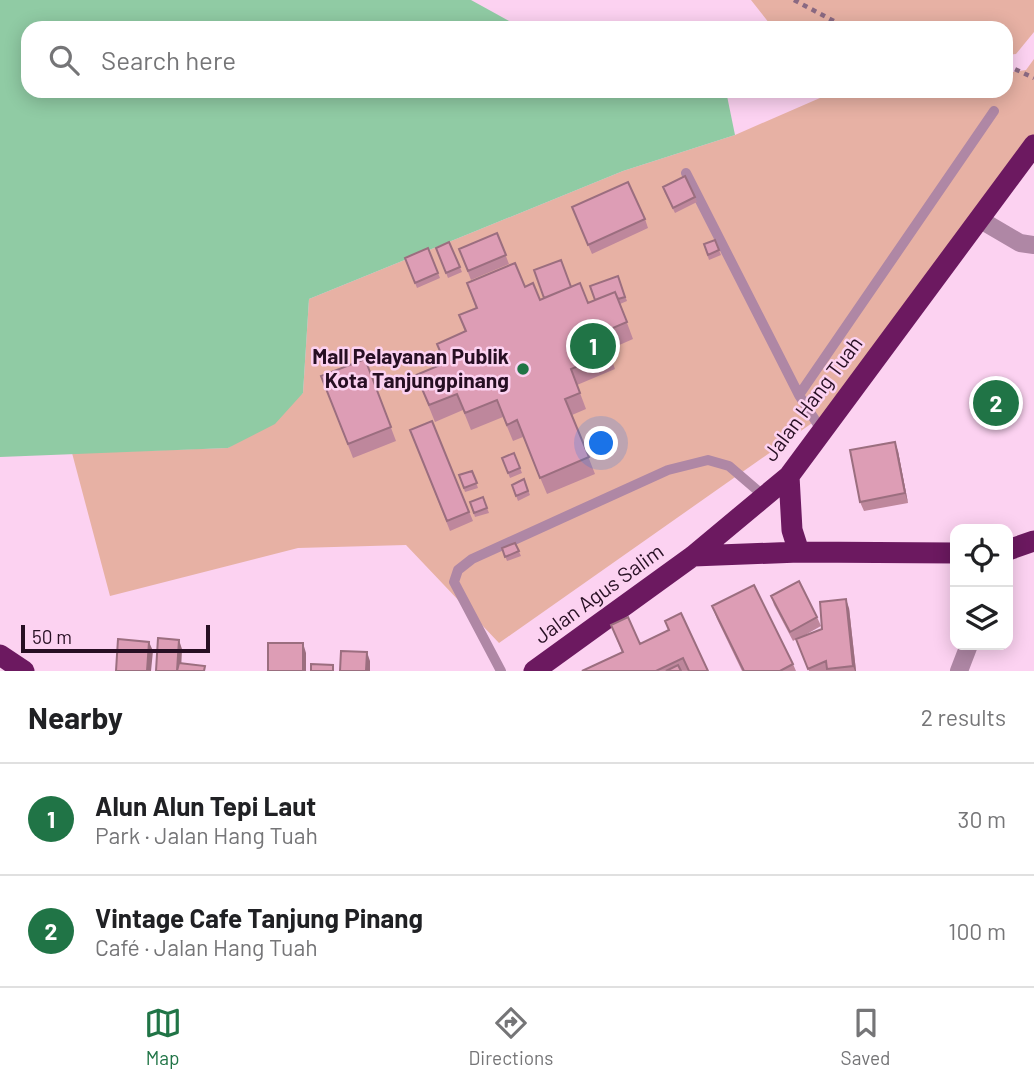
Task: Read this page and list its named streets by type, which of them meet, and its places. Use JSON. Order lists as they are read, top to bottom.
{
  "streets": {
    "highway": ["Jalan Hang Tuah", "Jalan Agus Salim"]
  },
  "crossings": [
    ["Jalan Hang Tuah", "Jalan Agus Salim"]
  ],
  "places": ["Mall Pelayanan Publik Kota Tanjungpinang"],
  "scale_bar": "50 m",
  "page": {
    "search": "Search here",
    "pins": ["1", "2"],
    "scale": "50 m",
    "heading": ["Nearby", "2 results"],
    "list": [
      {
        "mark": "1",
        "name": "Alun Alun Tepi Laut",
        "note": "Park · Jalan Hang Tuah",
        "value": "30 m"
      },
      {
        "mark": "2",
        "name": "Vintage Cafe Tanjung Pinang",
        "note": "Café · Jalan Hang Tuah",
        "value": "100 m"
      }
    ],
    "nav": ["Map", "Directions", "Saved"]
  }
}
